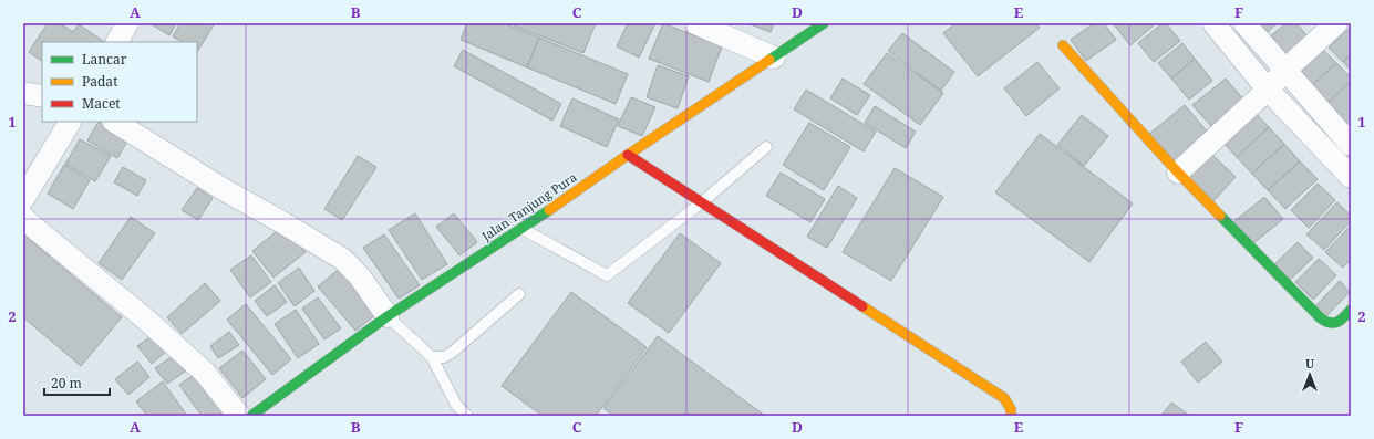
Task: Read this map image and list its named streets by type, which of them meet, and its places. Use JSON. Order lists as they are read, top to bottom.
{
  "streets": {
    "street": ["Jalan Tanjung Pura"]
  },
  "legend": ["Lancar", "Padat", "Macet"],
  "scale_bar": "20 m",
  "north": "top",
  "grid": {
    "columns": [
      "A",
      "B",
      "C",
      "D",
      "E",
      "F"
    ],
    "rows": ["1", "2"]
  }
}
